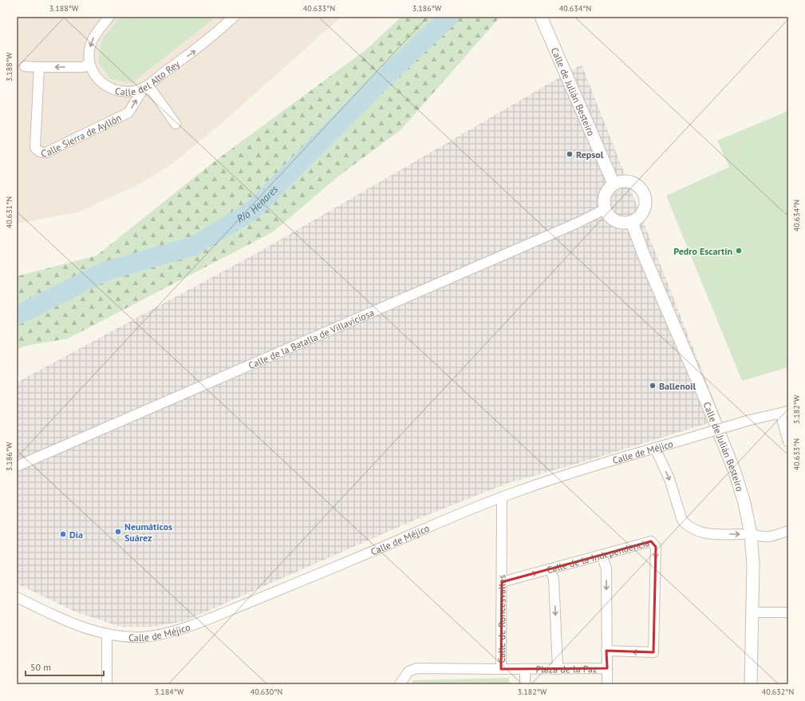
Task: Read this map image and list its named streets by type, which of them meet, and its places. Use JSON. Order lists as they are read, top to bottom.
{
  "streets": {
    "street": [
      "Calle del Alto Rey",
      "Calle de Julián Besteiro",
      "Calle Sierra de Ayllón",
      "Calle de la Batalla de Villaviciosa",
      "Calle de Méjico",
      "Calle de la Independencia",
      "Calle de Roncesvalles",
      "Plaza de la Paz"
    ]
  },
  "crossings": [
    ["Calle del Alto Rey", "Calle Sierra de Ayllón"],
    ["Calle de Julián Besteiro", "Calle de la Batalla de Villaviciosa"],
    ["Calle de Méjico", "Calle de Roncesvalles"],
    ["Calle de la Independencia", "Calle de Roncesvalles"]
  ],
  "water": ["Río Henares"],
  "places": [
    "Repsol",
    "Pedro Escartín",
    "Ballenoil",
    "Neumáticos Suárez",
    "Dia"
  ],
  "scale_bar": "50 m",
  "coordinates": [
    "3.188°W",
    "40.633°N",
    "3.186°W",
    "40.634°N",
    "40.631°N",
    "3.182°W",
    "3.184°W",
    "40.630°N",
    "40.632°N"
  ]
}
